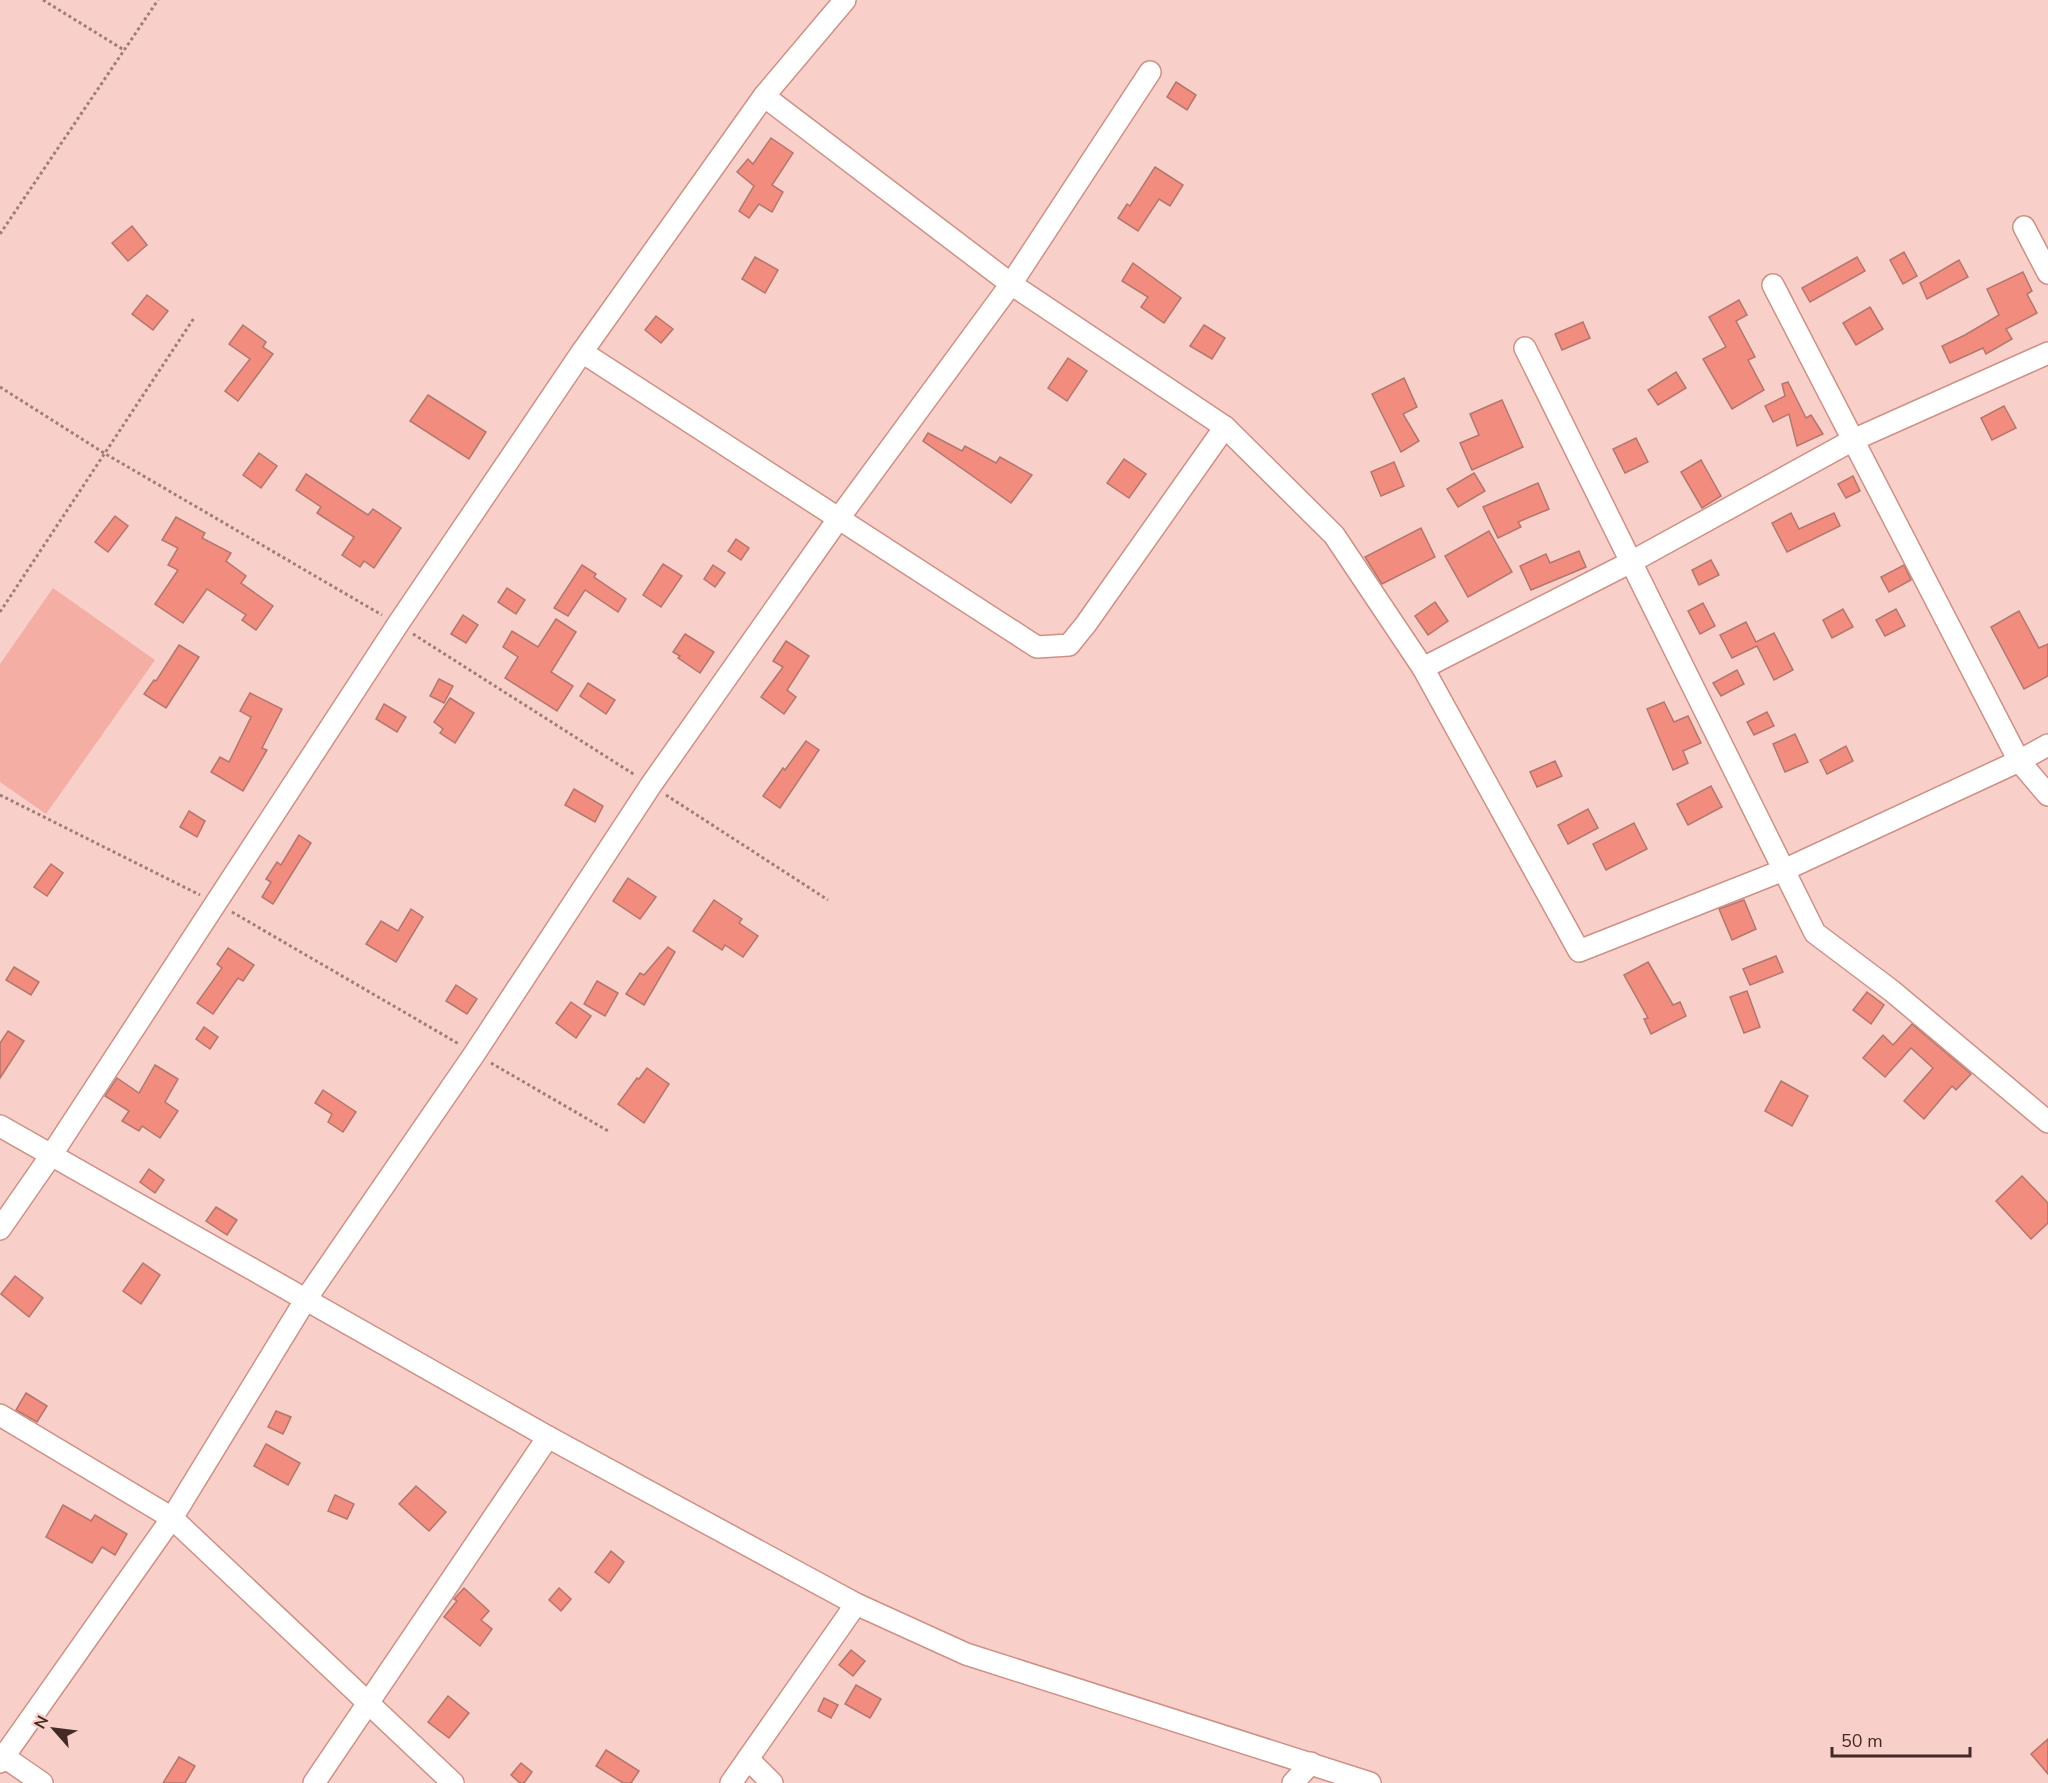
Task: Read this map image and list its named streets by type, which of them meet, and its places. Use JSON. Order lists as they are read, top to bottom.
{
  "scale_bar": "50 m",
  "north": "top left"
}
